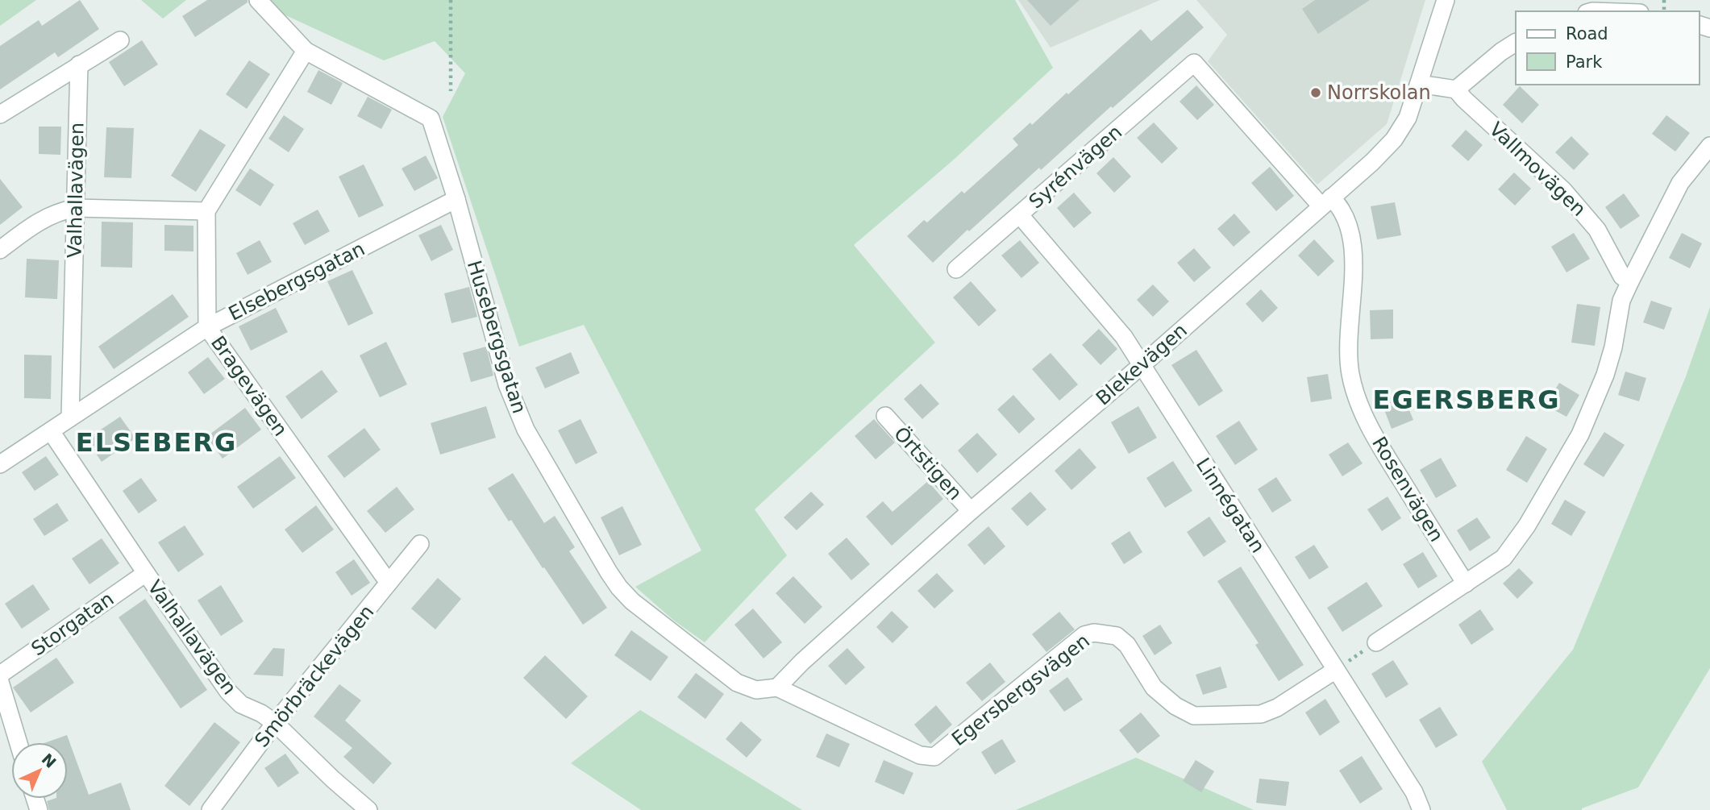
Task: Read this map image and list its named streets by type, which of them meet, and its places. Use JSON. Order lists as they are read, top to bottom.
{
  "streets": {
    "street": [
      "Syrénvägen",
      "Vallmovägen",
      "Valhallavägen",
      "Elsebergsgatan",
      "Husebergsgatan",
      "Blekevägen",
      "Bragevägen",
      "Örtstigen",
      "Rosenvägen",
      "Linnégatan",
      "Storgatan",
      "Smörbräckevägen",
      "Egersbergsvägen"
    ]
  },
  "crossings": [
    ["Syrénvägen", "Rosenvägen"],
    ["Syrénvägen", "Linnégatan"],
    ["Valhallavägen", "Elsebergsgatan"],
    ["Valhallavägen", "Storgatan"],
    ["Valhallavägen", "Smörbräckevägen"],
    ["Elsebergsgatan", "Husebergsgatan"],
    ["Elsebergsgatan", "Bragevägen"],
    ["Husebergsgatan", "Blekevägen"],
    ["Husebergsgatan", "Egersbergsvägen"],
    ["Blekevägen", "Örtstigen"],
    ["Blekevägen", "Rosenvägen"],
    ["Blekevägen", "Linnégatan"],
    ["Blekevägen", "Egersbergsvägen"],
    ["Bragevägen", "Smörbräckevägen"],
    ["Linnégatan", "Egersbergsvägen"]
  ],
  "districts": ["EGERSBERG", "ELSEBERG"],
  "places": ["Norrskolan"],
  "legend": ["Road", "Park"],
  "north": "top right"
}
